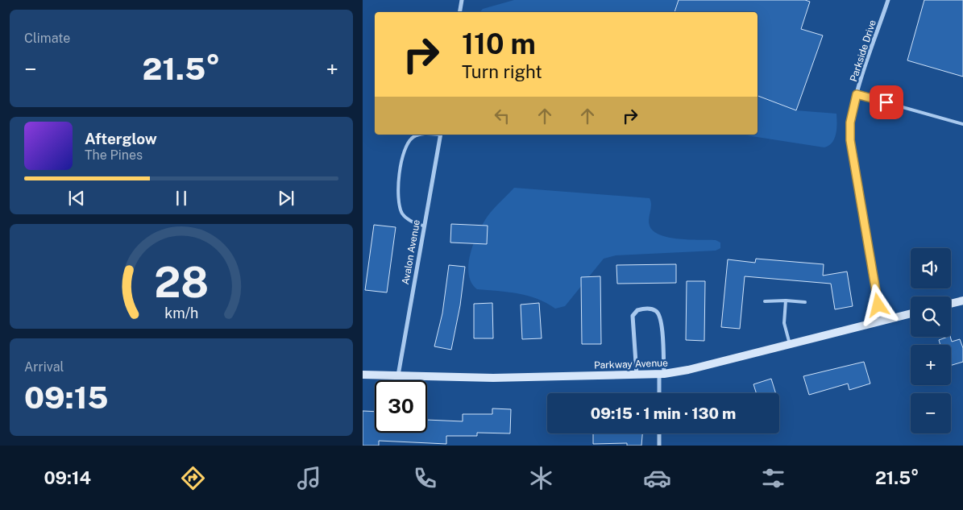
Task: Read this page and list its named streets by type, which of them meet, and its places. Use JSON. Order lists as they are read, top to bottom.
{
  "streets": {
    "street": ["Parkside Drive", "Avalon Avenue", "Parkway Avenue"]
  },
  "crossings": [
    ["Parkside Drive", "Parkway Avenue"],
    ["Avalon Avenue", "Parkway Avenue"]
  ],
  "page": {
    "tile": [
      "Climate",
      ["Arrival", "09:15"]
    ],
    "turn": ["110 m", "Turn right"],
    "heat": ["−", "21.5°", "+"],
    "song": ["Afterglow", "The Pines"],
    "map_buttons": ["+", "−"],
    "limit": "30",
    "trip": "09:15 · 1 min · 130 m",
    "tabs": ["09:14", "21.5°"],
    "gauge": ["28", "km/h"]
  }
}
